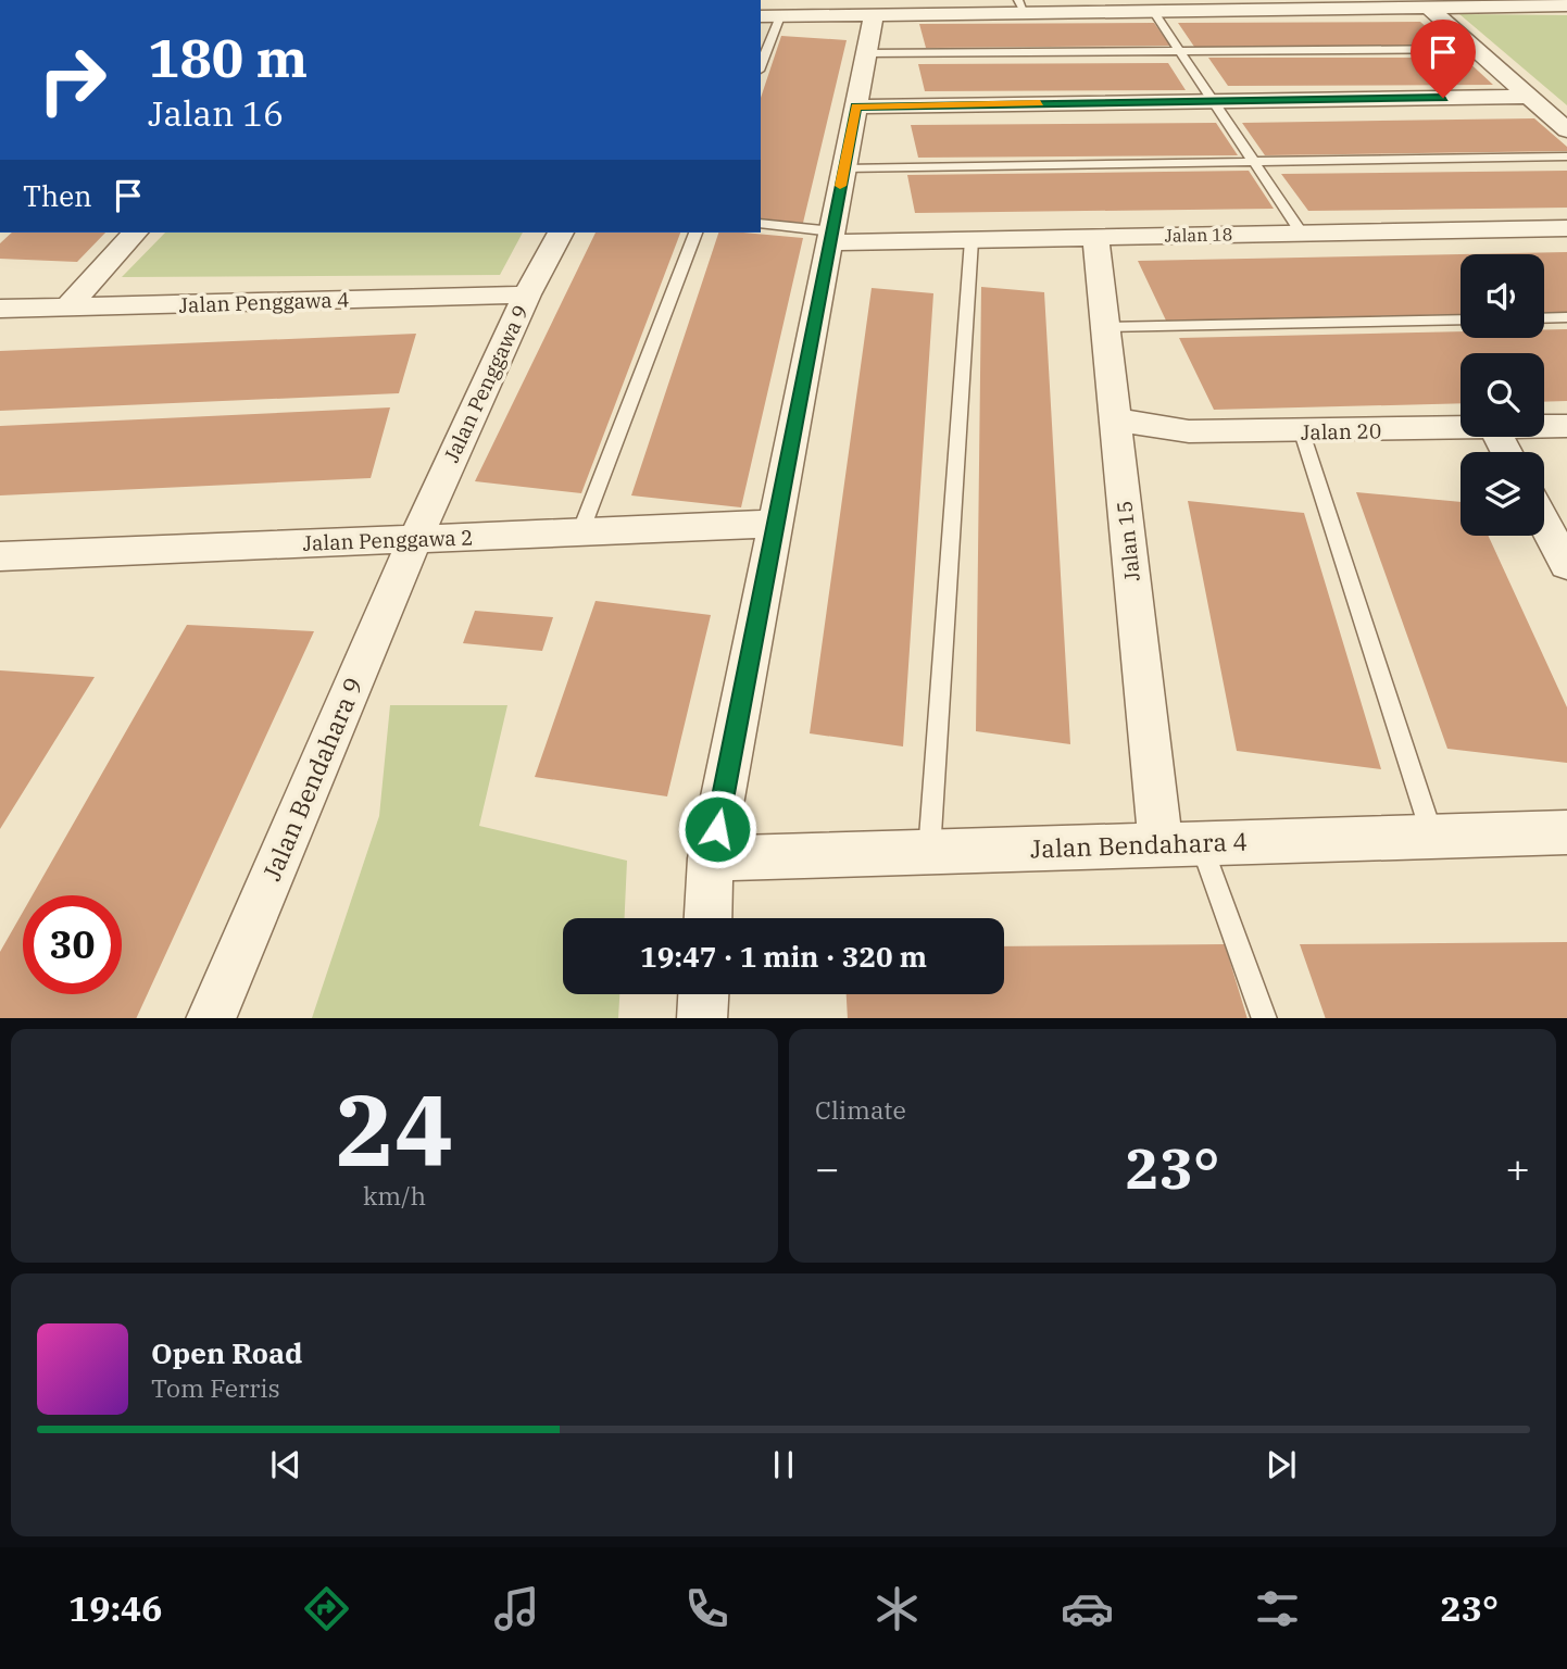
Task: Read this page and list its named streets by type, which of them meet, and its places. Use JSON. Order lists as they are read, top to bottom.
{
  "streets": {
    "street": [
      "Jalan 18",
      "Jalan Penggawa 4",
      "Jalan Penggawa 9",
      "Jalan 20",
      "Jalan Penggawa 2",
      "Jalan 15",
      "Jalan Bendahara 9",
      "Jalan Bendahara 4"
    ]
  },
  "crossings": [
    ["Jalan 18", "Jalan 15"],
    ["Jalan Penggawa 4", "Jalan Penggawa 9"],
    ["Jalan Penggawa 9", "Jalan Penggawa 2"],
    ["Jalan Penggawa 9", "Jalan Bendahara 9"],
    ["Jalan 20", "Jalan 15"],
    ["Jalan Penggawa 2", "Jalan Bendahara 9"],
    ["Jalan 15", "Jalan Bendahara 4"]
  ],
  "page": {
    "turn": ["180 m", "Jalan 16"],
    "then": "Then",
    "limit": "30",
    "trip": "19:47 · 1 min · 320 m",
    "tile": [
      ["24", "km/h"],
      "Climate"
    ],
    "heat": ["−", "23°", "+"],
    "song": ["Open Road", "Tom Ferris"],
    "tabs": ["19:46", "23°"]
  }
}
